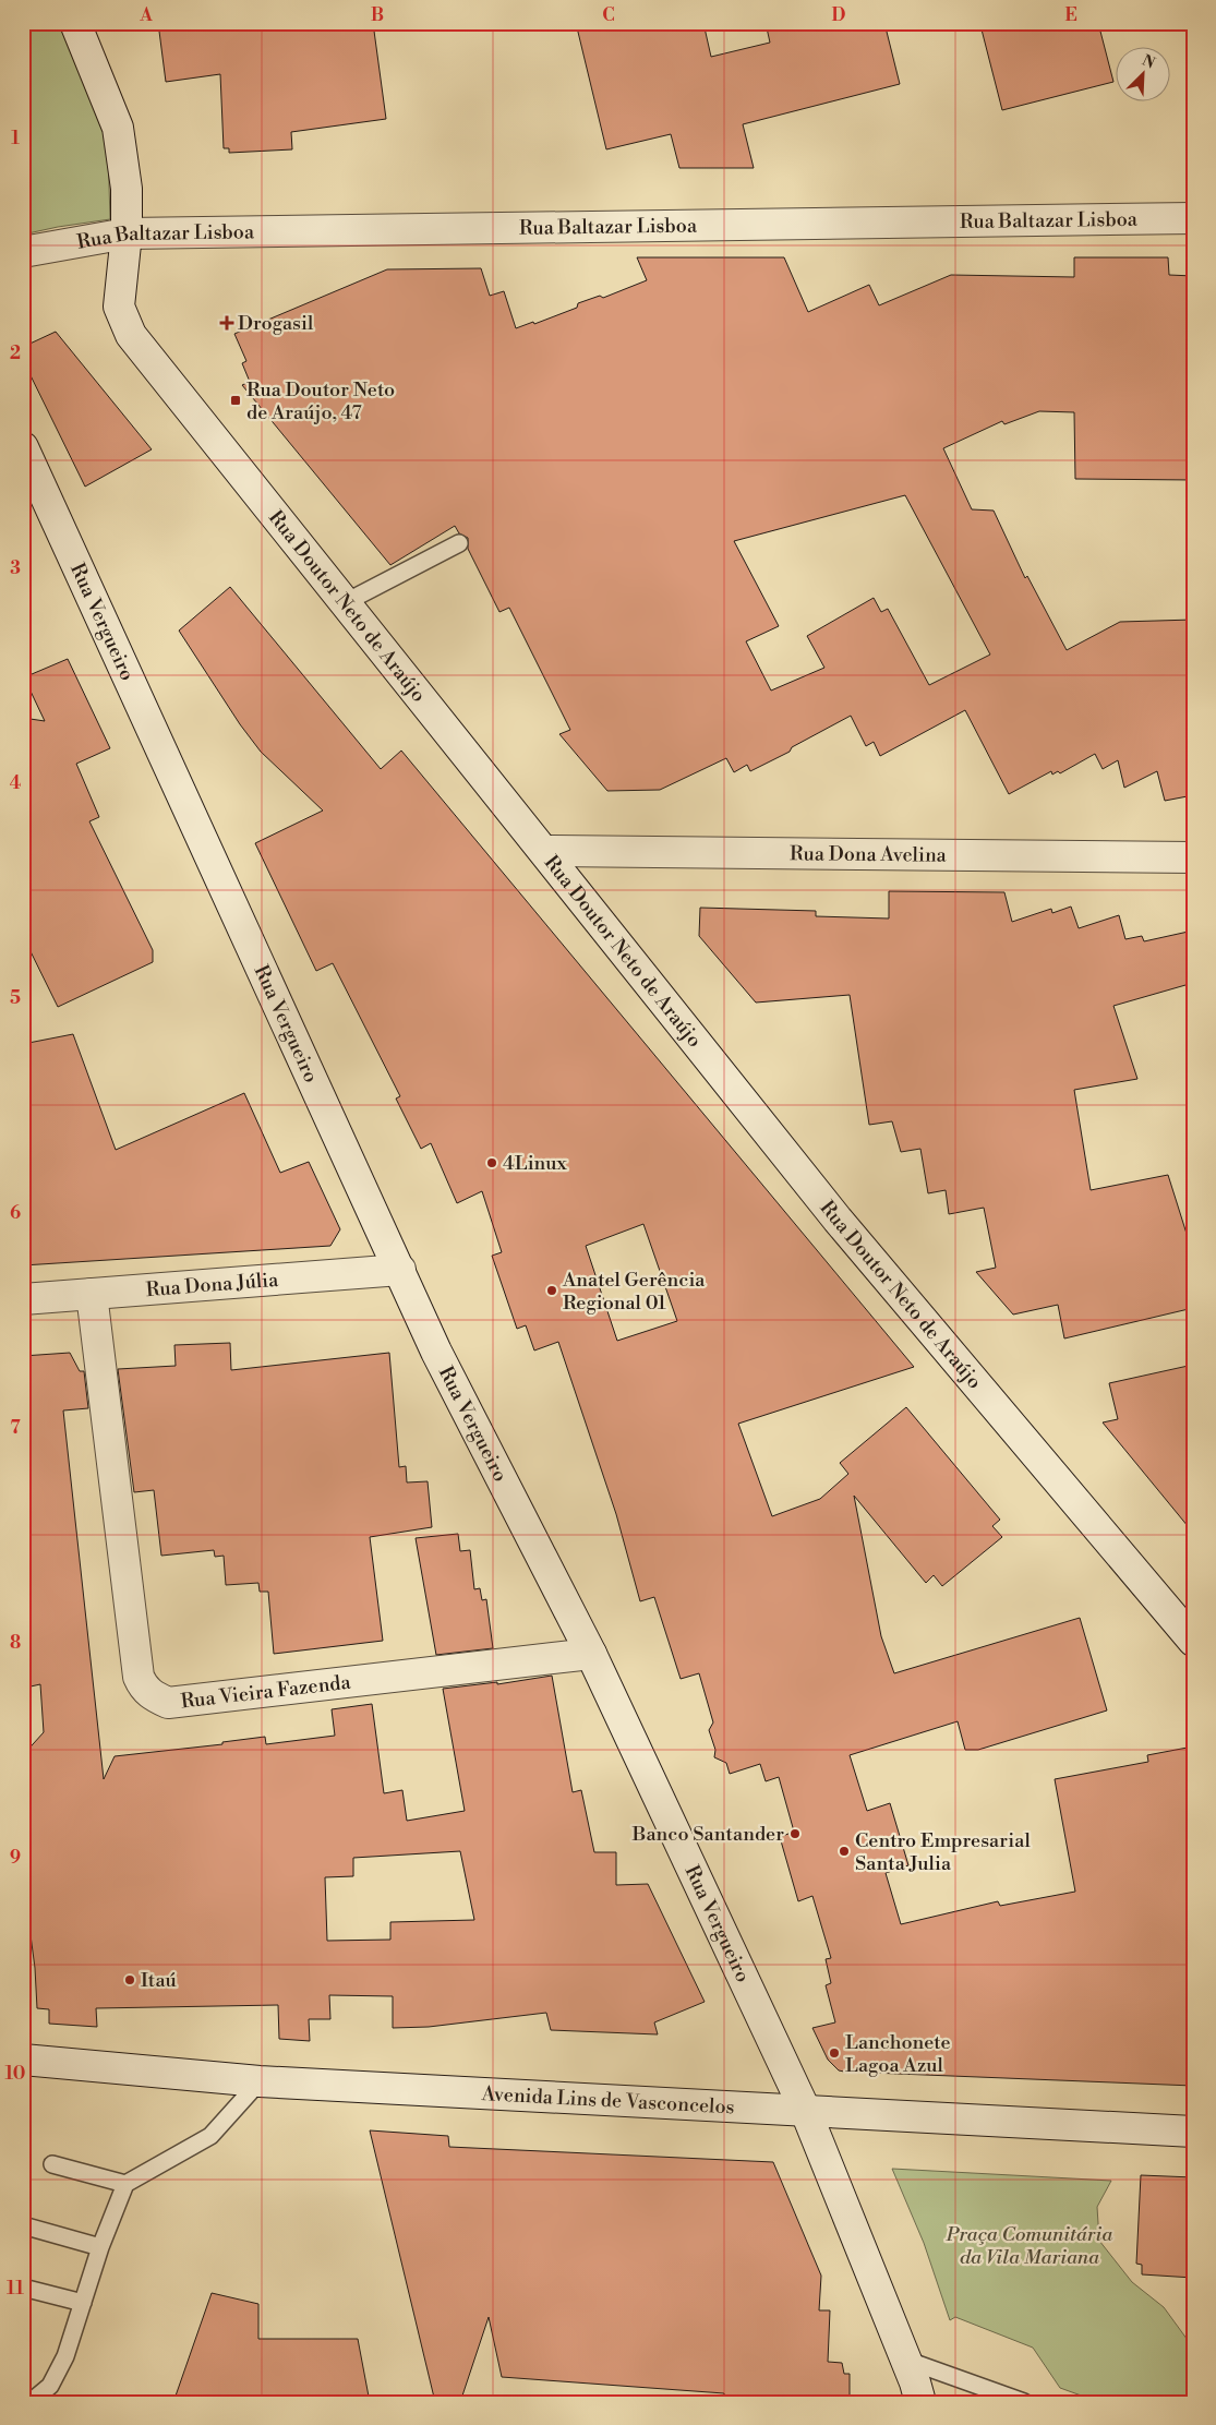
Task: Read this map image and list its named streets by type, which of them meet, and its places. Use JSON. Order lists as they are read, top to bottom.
{
  "streets": {
    "street": [
      "Rua Baltazar Lisboa",
      "Rua Doutor Neto de Araújo",
      "Rua Vergueiro",
      "Rua Dona Avelina",
      "Rua Dona Júlia",
      "Rua Vieira Fazenda",
      "Avenida Lins de Vasconcelos"
    ]
  },
  "crossings": [
    ["Rua Baltazar Lisboa", "Rua Doutor Neto de Araújo"],
    ["Rua Doutor Neto de Araújo", "Rua Dona Avelina"],
    ["Rua Vergueiro", "Rua Dona Júlia"],
    ["Rua Vergueiro", "Rua Vieira Fazenda"],
    ["Rua Vergueiro", "Avenida Lins de Vasconcelos"],
    ["Rua Dona Júlia", "Rua Vieira Fazenda"]
  ],
  "parks": ["Praça Comunitária da Vila Mariana"],
  "places": {
    "health": ["Drogasil"],
    "transit": ["Rua Doutor Neto de Araújo, 47"],
    "other": [
      "4Linux",
      "Anatel Gerência Regional 01",
      "Banco Santander",
      "Centro Empresarial Santa Julia",
      "Itaú",
      "Lanchonete Lagoa Azul"
    ]
  },
  "north": "top right",
  "grid": {
    "columns": [
      "A",
      "B",
      "C",
      "D",
      "E"
    ],
    "rows": [
      "1",
      "2",
      "3",
      "4",
      "5",
      "6",
      "7",
      "8",
      "9",
      "10",
      "11"
    ]
  }
}
